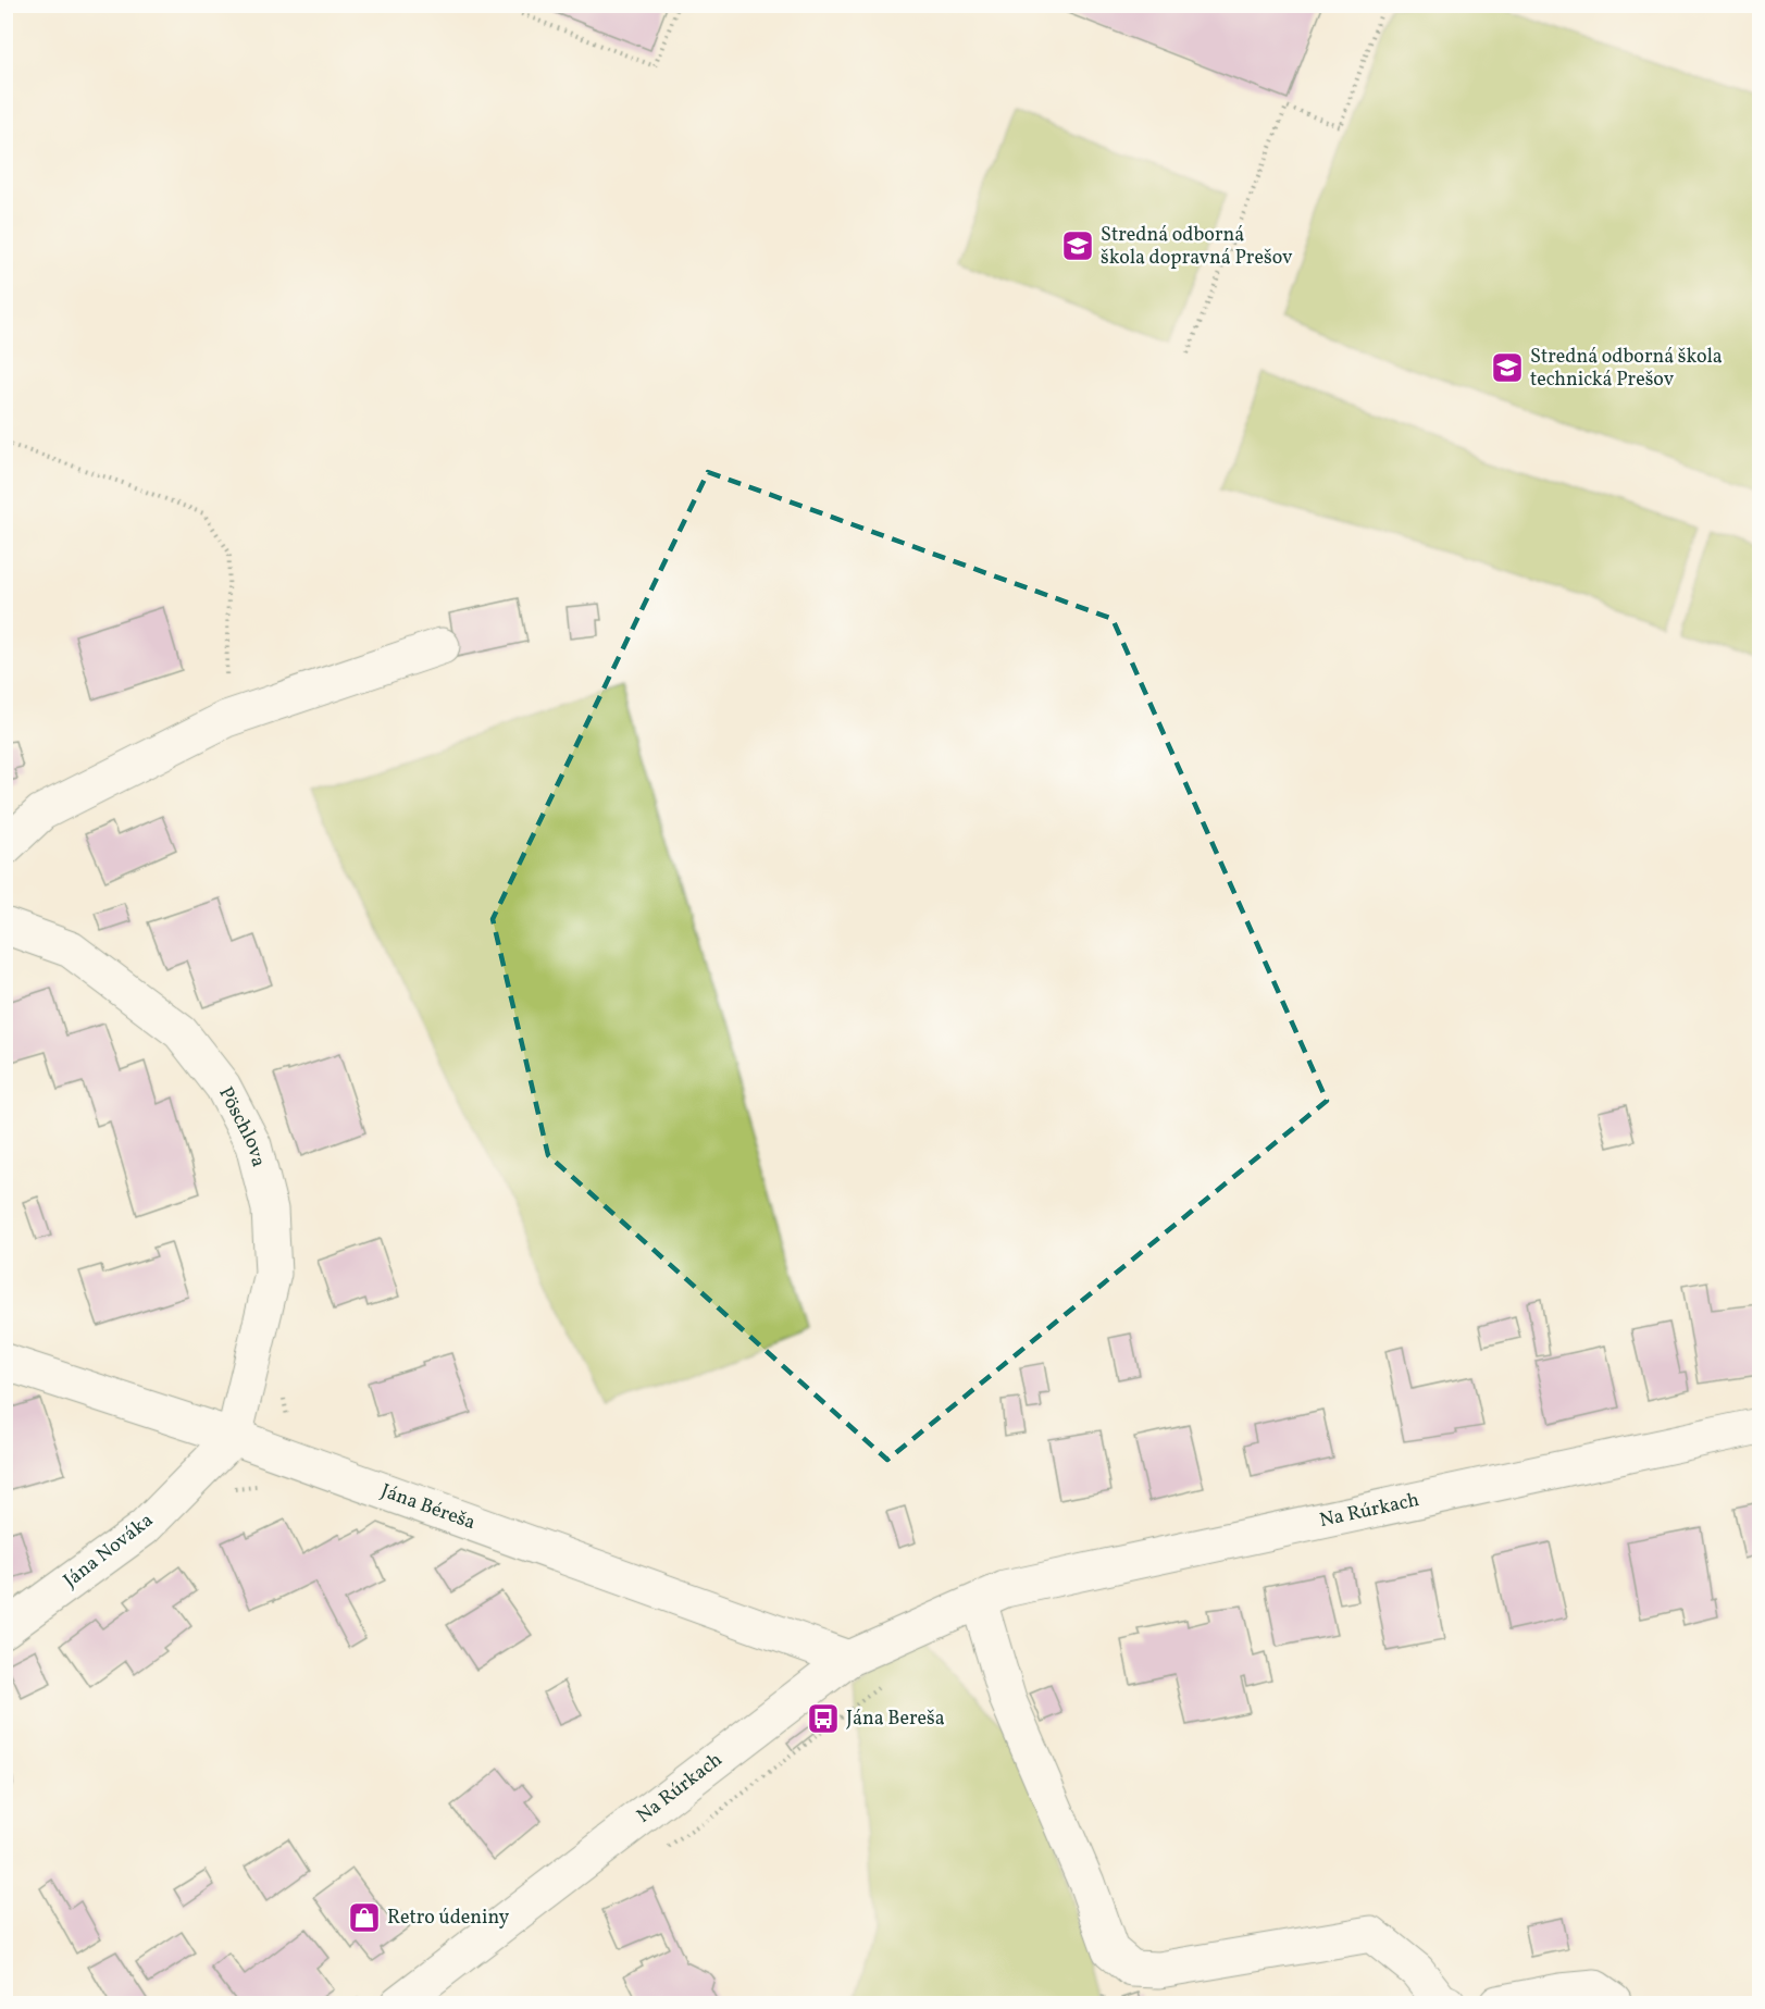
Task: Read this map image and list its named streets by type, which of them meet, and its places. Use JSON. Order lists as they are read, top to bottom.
{
  "streets": {
    "street": [
      "Pöschlova",
      "Jána Béreša",
      "Na Rúrkach",
      "Jána Nováka"
    ]
  },
  "crossings": [
    ["Pöschlova", "Jána Béreša"],
    ["Pöschlova", "Jána Nováka"],
    ["Jána Béreša", "Na Rúrkach"],
    ["Jána Béreša", "Jána Nováka"]
  ],
  "places": {
    "school or university": ["Stredná odborná škola dopravná Prešov", "Stredná odborná škola technická Prešov"],
    "bus stop": ["Jána Bereša"],
    "shop": ["Retro údeniny"]
  }
}
